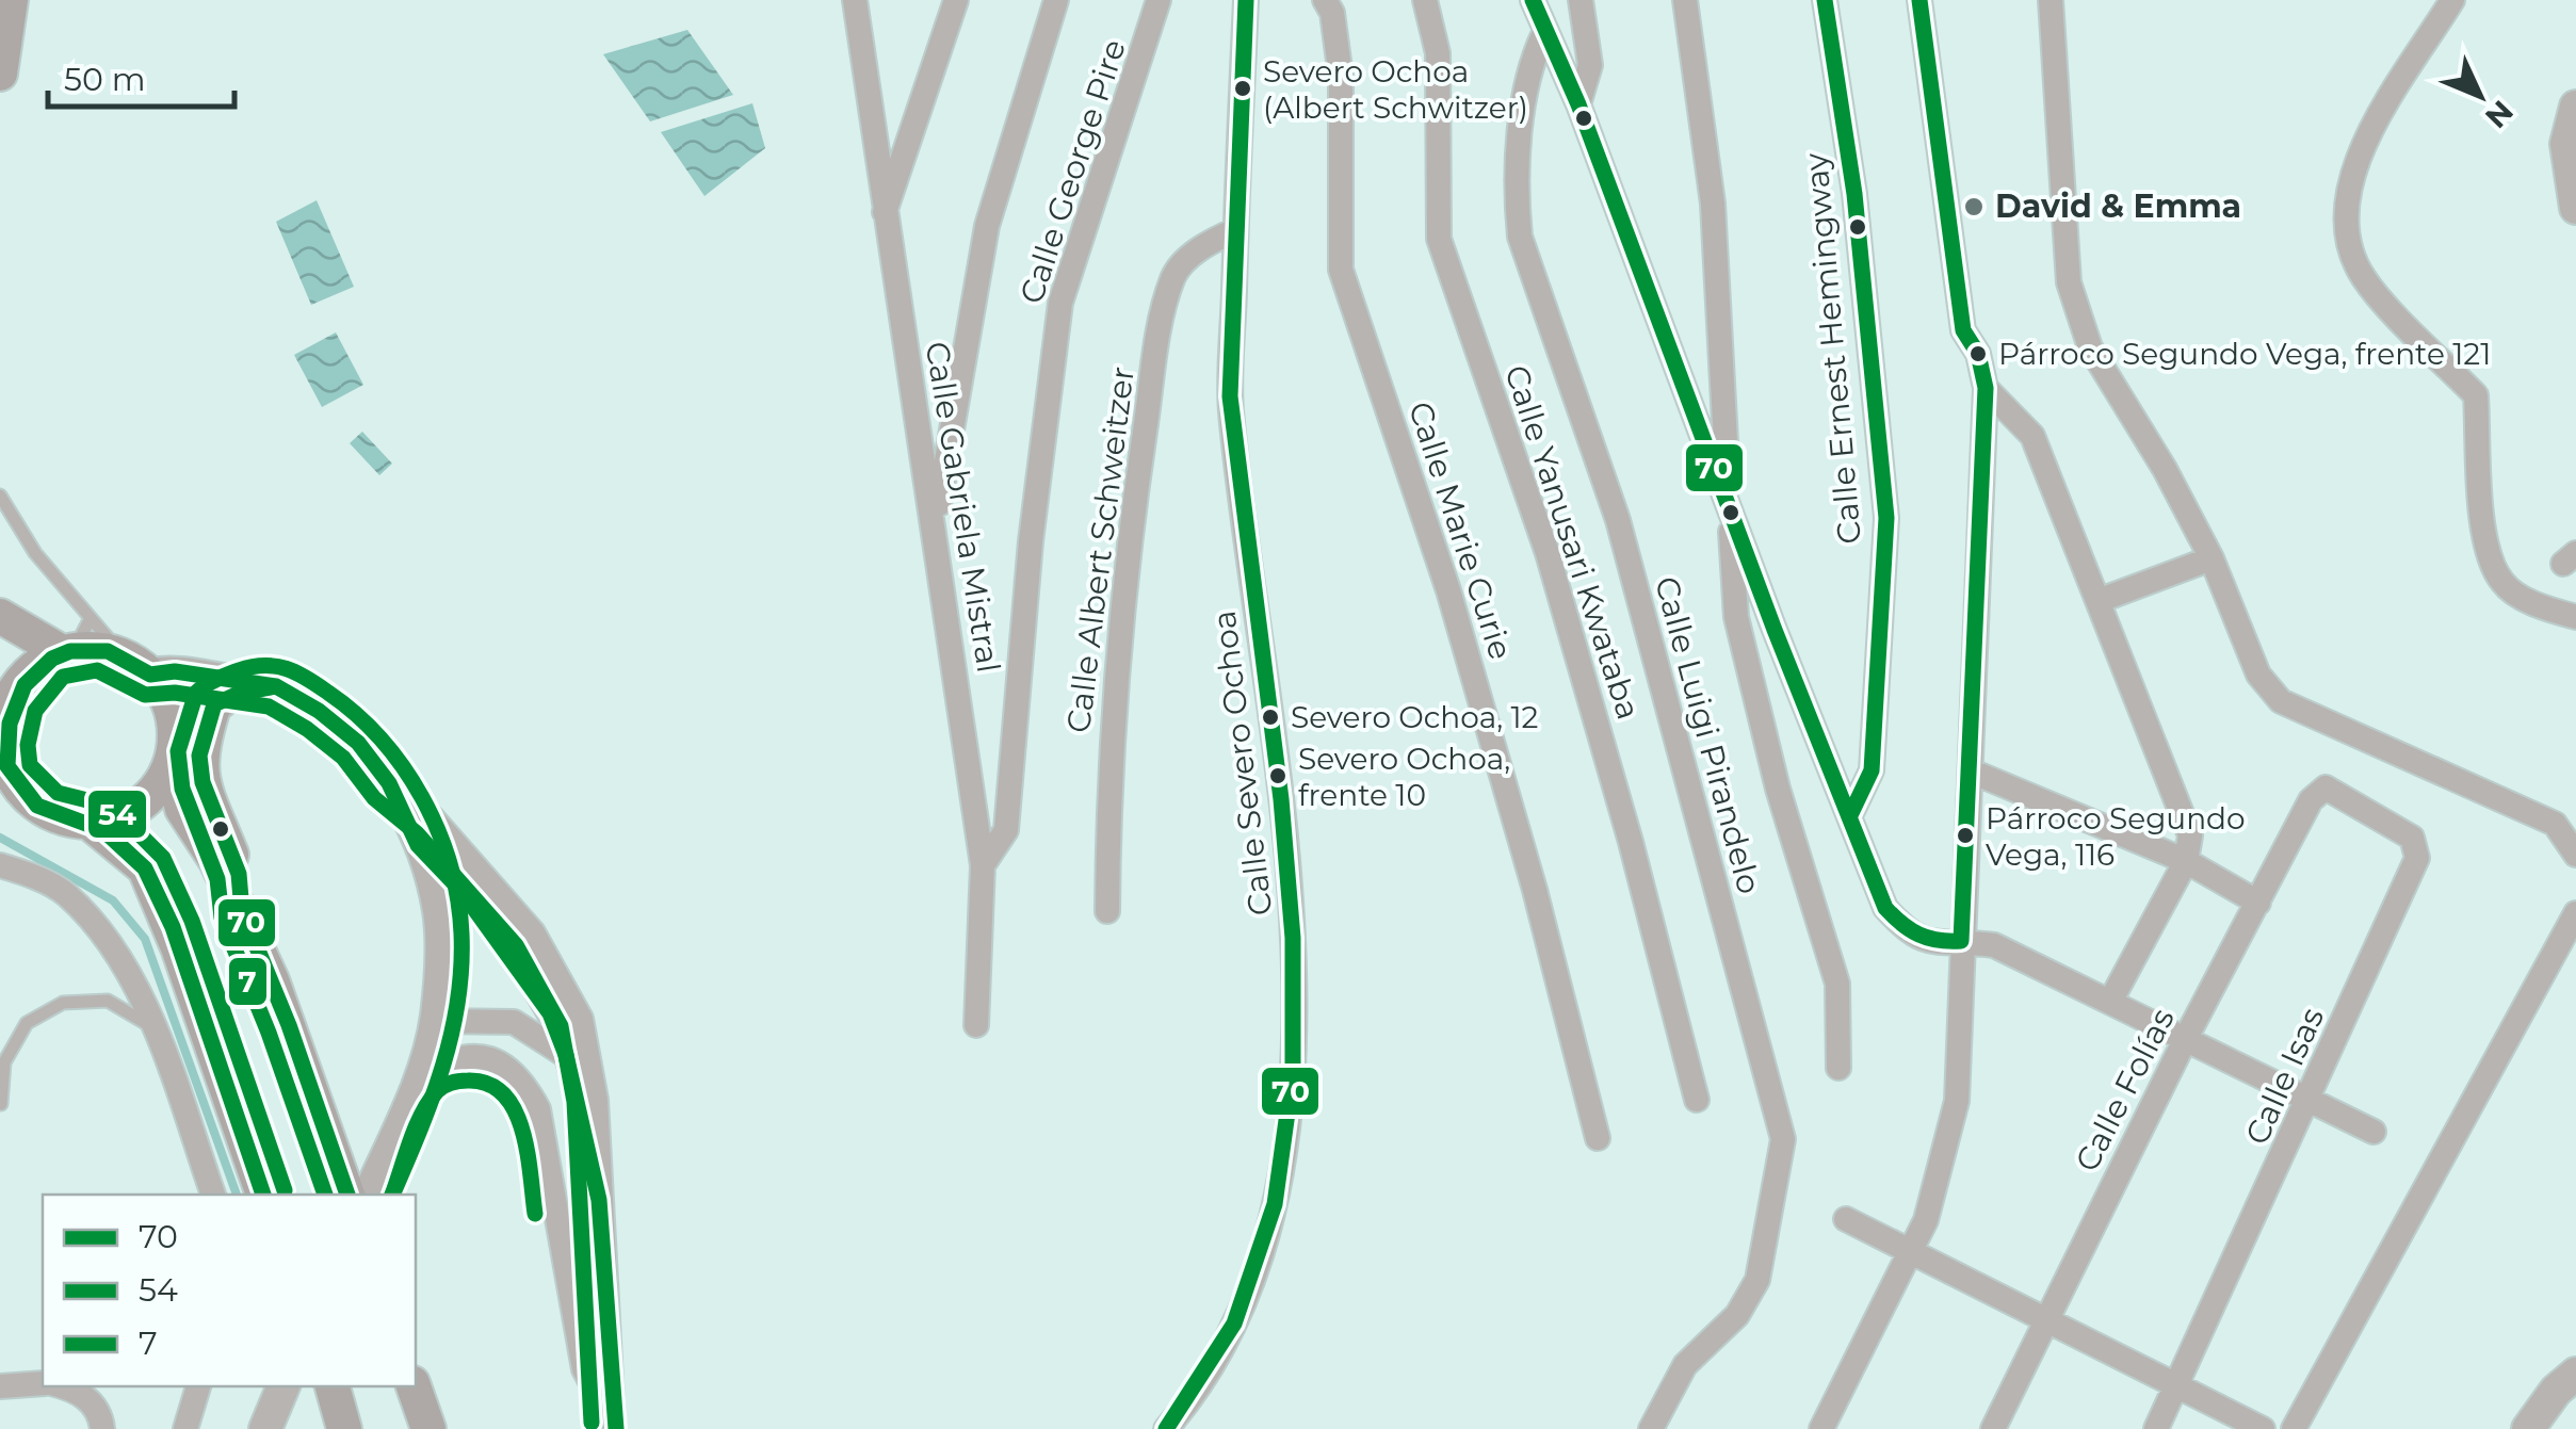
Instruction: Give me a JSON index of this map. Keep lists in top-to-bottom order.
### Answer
{
  "streets": {
    "street": [
      "Calle George Pire",
      "Calle Ernest Hemingway",
      "Calle Gabriela Mistral",
      "Calle Marie Curie",
      "Calle Yanusari Kwataba",
      "Calle Albert Schweitzer",
      "Calle Luigi Pirandelo",
      "Calle Severo Ochoa",
      "Calle Isas",
      "Calle Folías"
    ]
  },
  "crossings": [
    ["Calle George Pire", "Calle Gabriela Mistral"],
    ["Calle Albert Schweitzer", "Calle Severo Ochoa"],
    ["Calle Isas", "Calle Folías"]
  ],
  "places": [
    "Severo Ochoa (Albert Schwitzer)",
    "David & Emma",
    "Párroco Segundo Vega, frente 121",
    "Severo Ochoa, 12",
    "Severo Ochoa, frente 10",
    "Párroco Segundo Vega, 116"
  ],
  "lines": ["transit line 70", "transit line 7", "transit line 54"],
  "legend": ["70", "54", "7"],
  "scale_bar": "50 m",
  "north": "bottom right"
}
